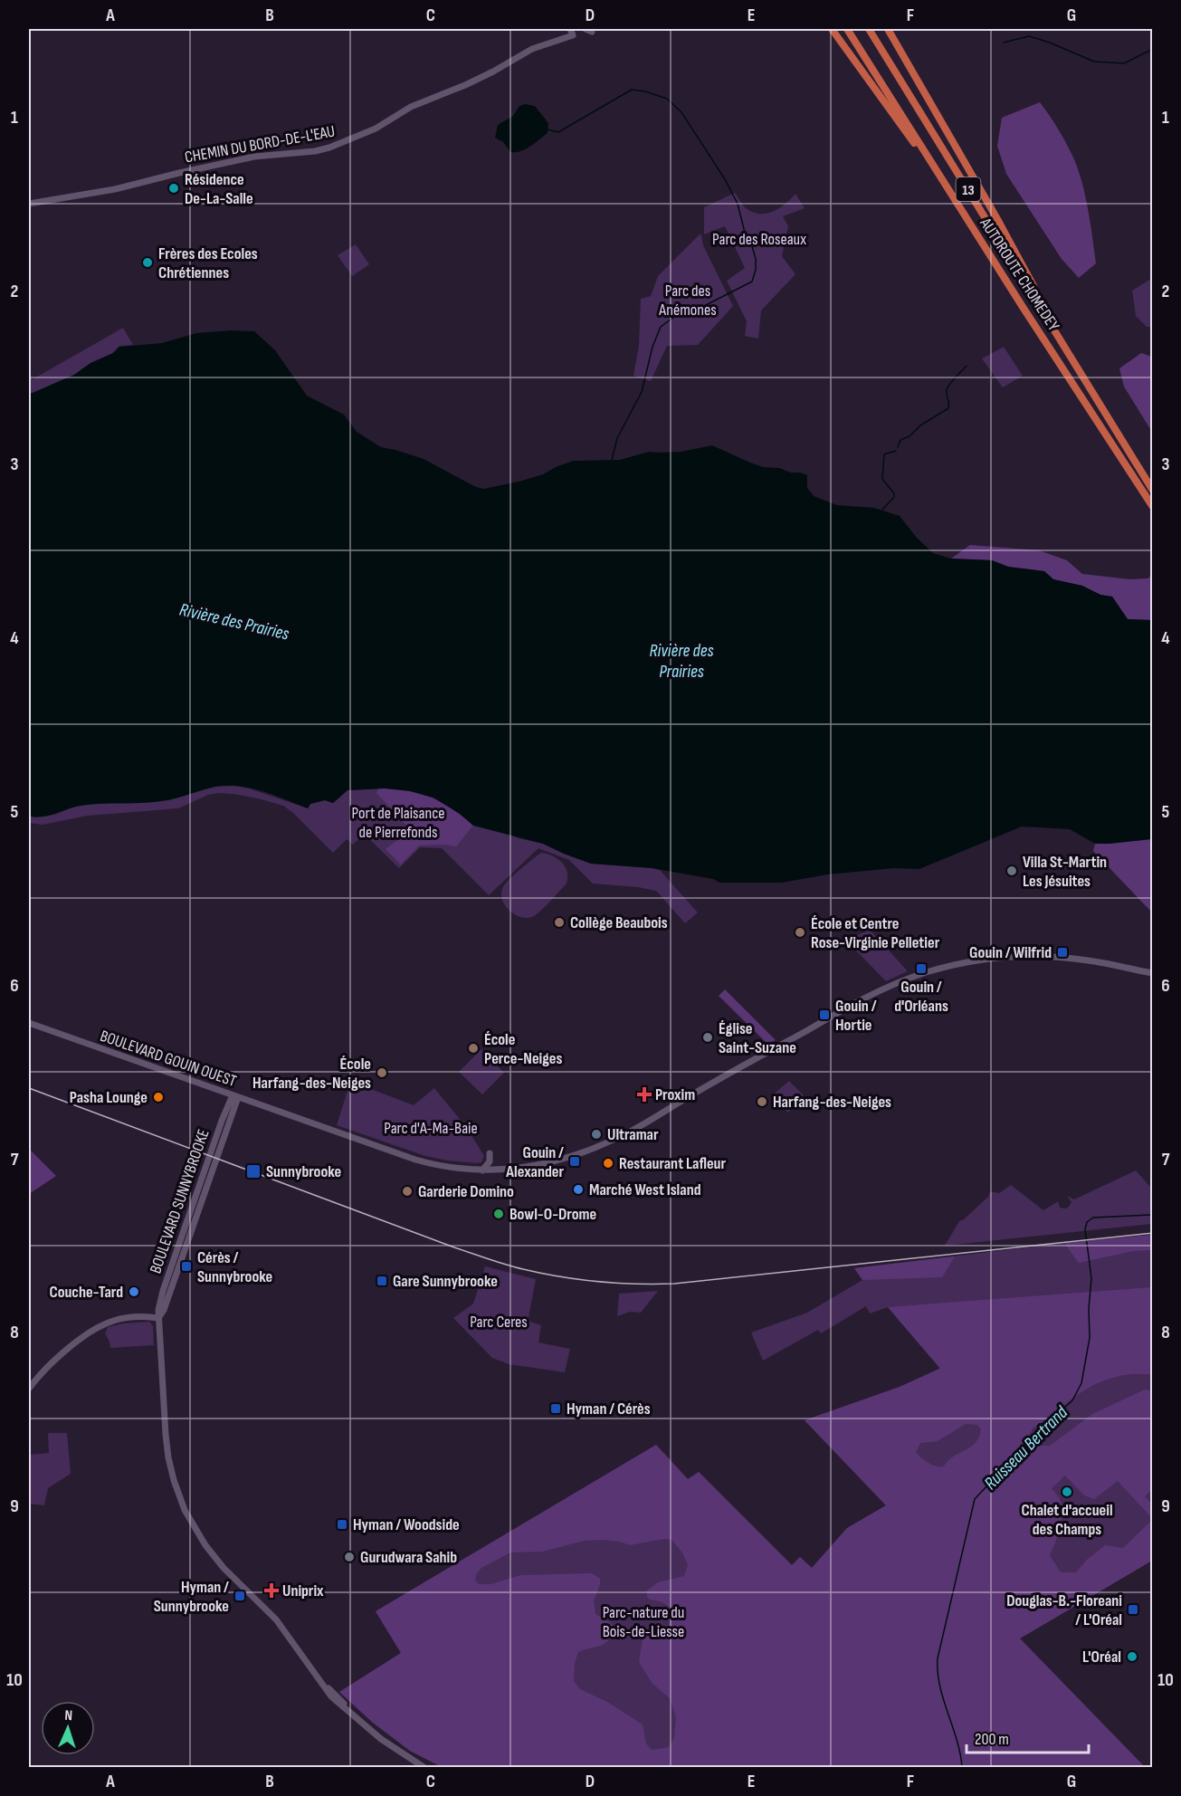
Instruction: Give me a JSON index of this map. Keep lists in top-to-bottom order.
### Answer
{
  "streets": {
    "highway": ["13", "AUTOROUTE CHOMEDEY"],
    "street": ["CHEMIN DU BORD-DE-L'EAU", "BOULEVARD GOUIN OUEST", "BOULEVARD SUNNYBROOKE"]
  },
  "crossings": [
    ["BOULEVARD GOUIN OUEST", "BOULEVARD SUNNYBROOKE"]
  ],
  "water": ["Rivière des Prairies", "Ruisseau Bertrand"],
  "parks": [
    "Parc des Roseaux",
    "Parc des Anémones",
    "Port de Plaisance de Pierrefonds",
    "Parc d'A-Ma-Baie",
    "Parc Ceres",
    "Parc-nature du Bois-de-Liesse"
  ],
  "places": {
    "other": [
      "Résidence De-La-Salle",
      "Frères des Ecoles Chrétiennes",
      "Villa St-Martin Les Jésuites",
      "Collège Beaubois",
      "École et Centre Rose-Virginie Pelletier",
      "Église Saint-Suzane",
      "École Perce-Neiges",
      "École Harfang-des-Neiges",
      "Pasha Lounge",
      "Harfang-des-Neiges",
      "Ultramar",
      "Restaurant Lafleur",
      "Marché West Island",
      "Garderie Domino",
      "Bowl-O-Drome",
      "Couche-Tard",
      "Chalet d'accueil des Champs",
      "Gurudwara Sahib",
      "L'Oréal"
    ],
    "transit": [
      "Gouin / Wilfrid",
      "Gouin / d'Orléans",
      "Gouin / Hortie",
      "Gouin / Alexander",
      "Sunnybrooke",
      "Cérès / Sunnybrooke",
      "Gare Sunnybrooke",
      "Hyman / Cérès",
      "Hyman / Woodside",
      "Hyman / Sunnybrooke",
      "Douglas-B.-Floreani / L'Oréal"
    ],
    "health": ["Proxim", "Uniprix"]
  },
  "scale_bar": "200 m",
  "north": "top",
  "grid": {
    "columns": [
      "A",
      "B",
      "C",
      "D",
      "E",
      "F",
      "G"
    ],
    "rows": [
      "1",
      "2",
      "3",
      "4",
      "5",
      "6",
      "7",
      "8",
      "9",
      "10"
    ]
  }
}
